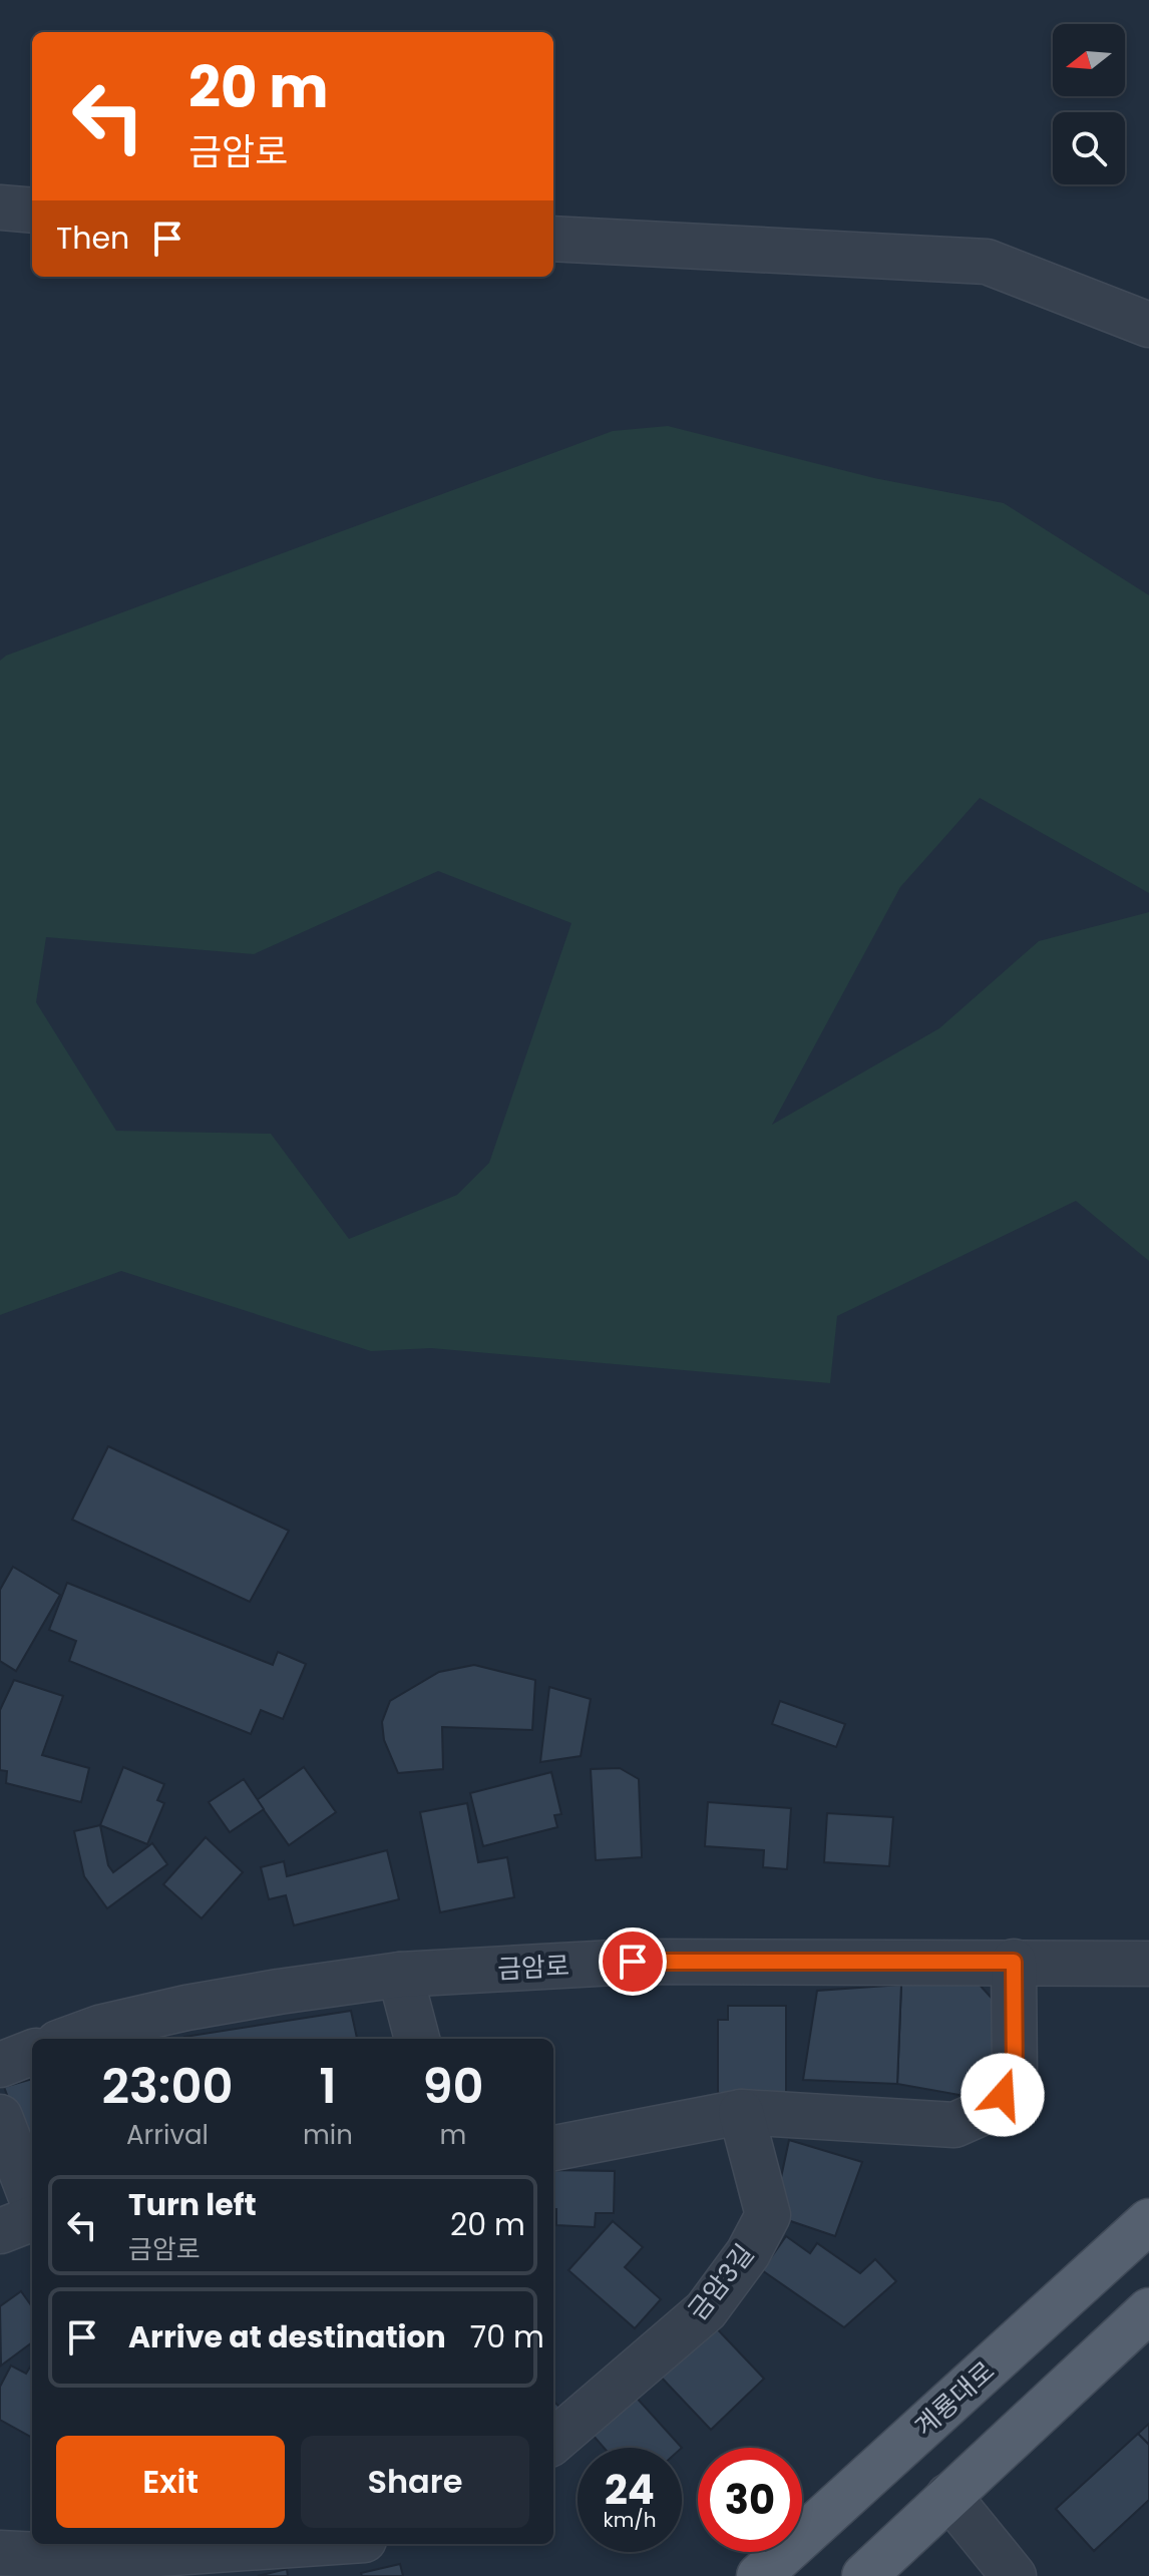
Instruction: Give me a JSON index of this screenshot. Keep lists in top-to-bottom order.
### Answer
{
  "streets": {
    "main road": ["계룡대로"],
    "street": ["금암로", "금암3길"]
  },
  "north": "left",
  "page": {
    "turn": ["20 m", "금암로"],
    "then": "Then",
    "eta": [
      "23:00",
      "Arrival",
      "1",
      "min",
      "90",
      "m"
    ],
    "list": [
      {
        "name": "Turn left",
        "note": "금암로",
        "value": "20 m"
      },
      {
        "name": "Arrive at destination",
        "value": "70 m"
      }
    ],
    "buttons": ["Exit", "Share"],
    "speed": "24 km/h",
    "limit": "30"
  }
}
